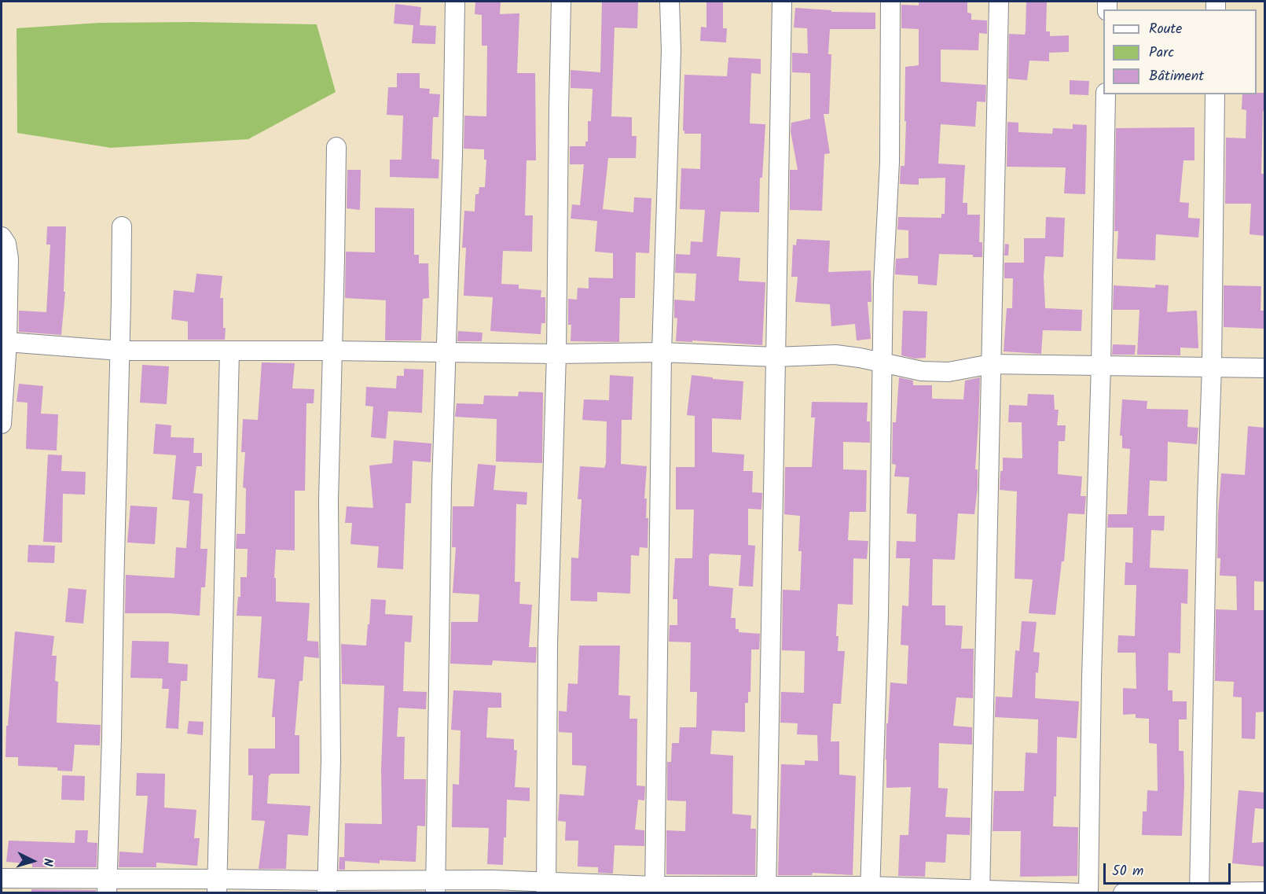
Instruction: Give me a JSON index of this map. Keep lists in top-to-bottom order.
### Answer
{
  "legend": ["Route", "Parc", "Bâtiment"],
  "scale_bar": "50 m",
  "north": "right"
}
